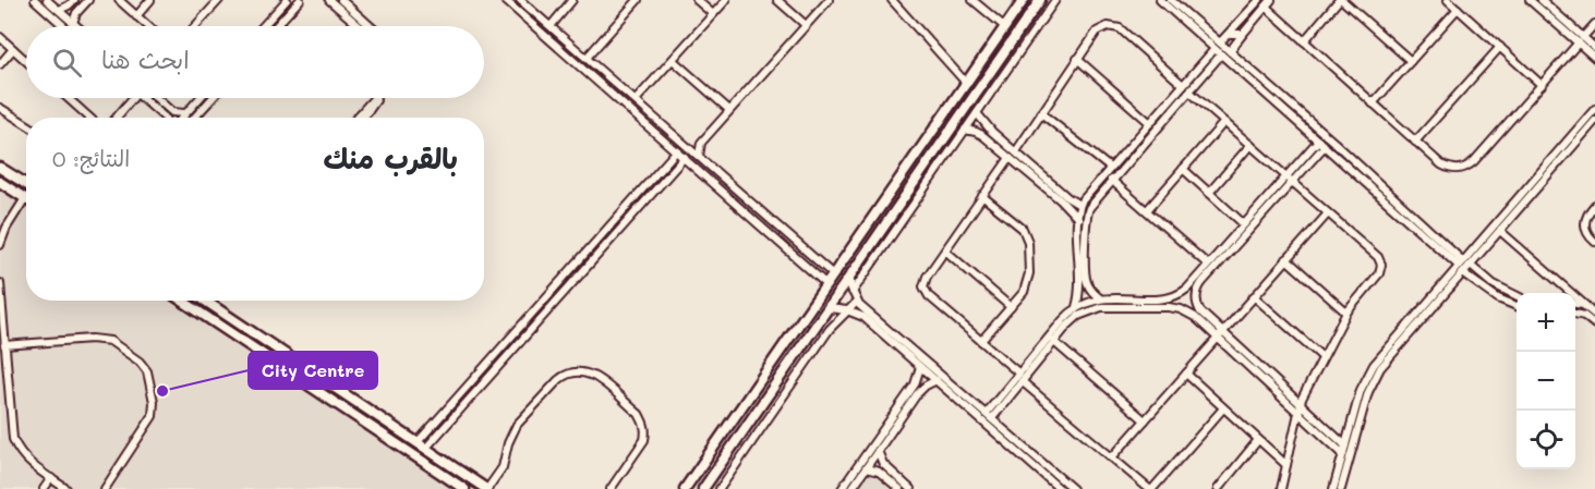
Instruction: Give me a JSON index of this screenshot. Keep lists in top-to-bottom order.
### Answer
{
  "places": ["City Centre"],
  "page": {
    "search": "ابحث هنا",
    "heading": ["بالقرب منك", "النتائج: 0"],
    "map_buttons": ["+", "−"]
  }
}
